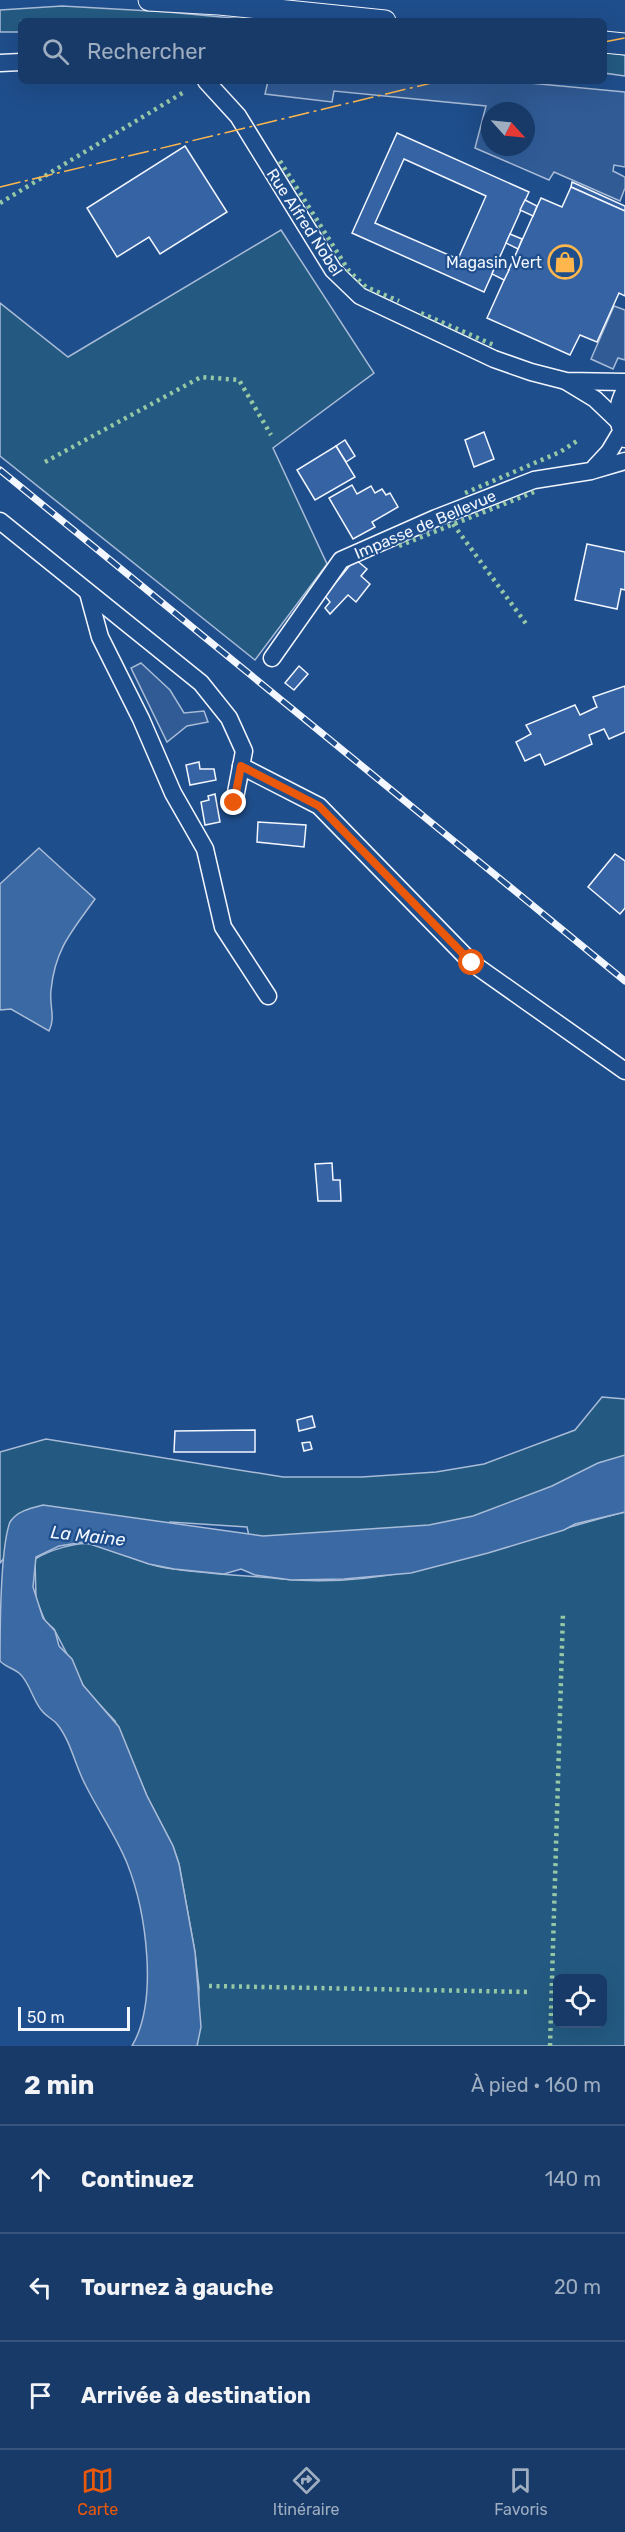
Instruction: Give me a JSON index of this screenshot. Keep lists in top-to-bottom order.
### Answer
{
  "streets": {
    "street": ["Rue Alfred Nobel", "Impasse de Bellevue"]
  },
  "water": ["La Maine"],
  "places": {
    "shop": ["Magasin Vert"]
  },
  "scale_bar": "50 m",
  "north": "bottom right",
  "page": {
    "search": "Rechercher",
    "scale": "50 m",
    "heading": ["2 min", "À pied · 160 m"],
    "list": [
      ["Continuez", "140 m"],
      ["Tournez à gauche", "20 m"],
      "Arrivée à destination"
    ],
    "nav": ["Carte", "Itinéraire", "Favoris"]
  }
}
